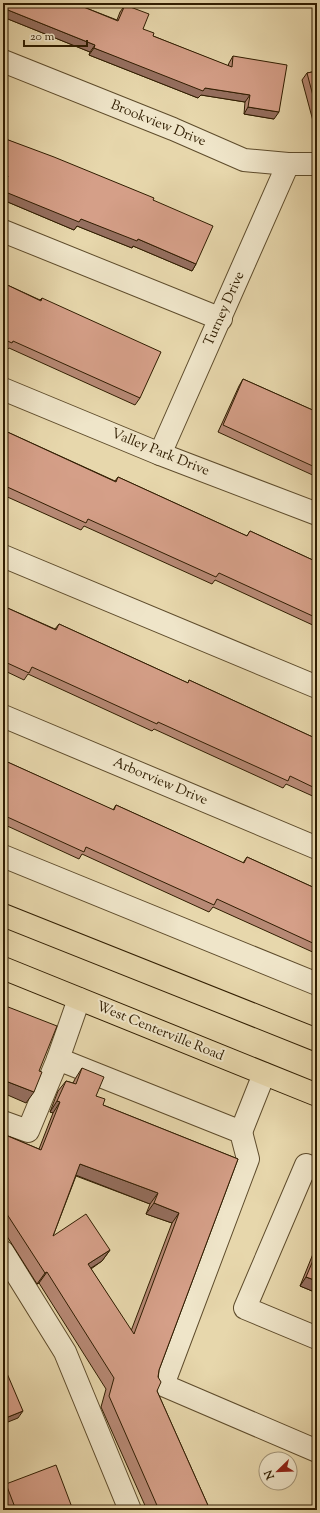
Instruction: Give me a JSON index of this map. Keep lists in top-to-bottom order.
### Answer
{
  "streets": {
    "main road": ["West Centerville Road"],
    "street": [
      "Brookview Drive",
      "Turney Drive",
      "Valley Park Drive",
      "Arborview Drive"
    ]
  },
  "crossings": [
    ["Brookview Drive", "Turney Drive"],
    ["Turney Drive", "Valley Park Drive"]
  ],
  "scale_bar": "20 m",
  "north": "bottom left"
}
